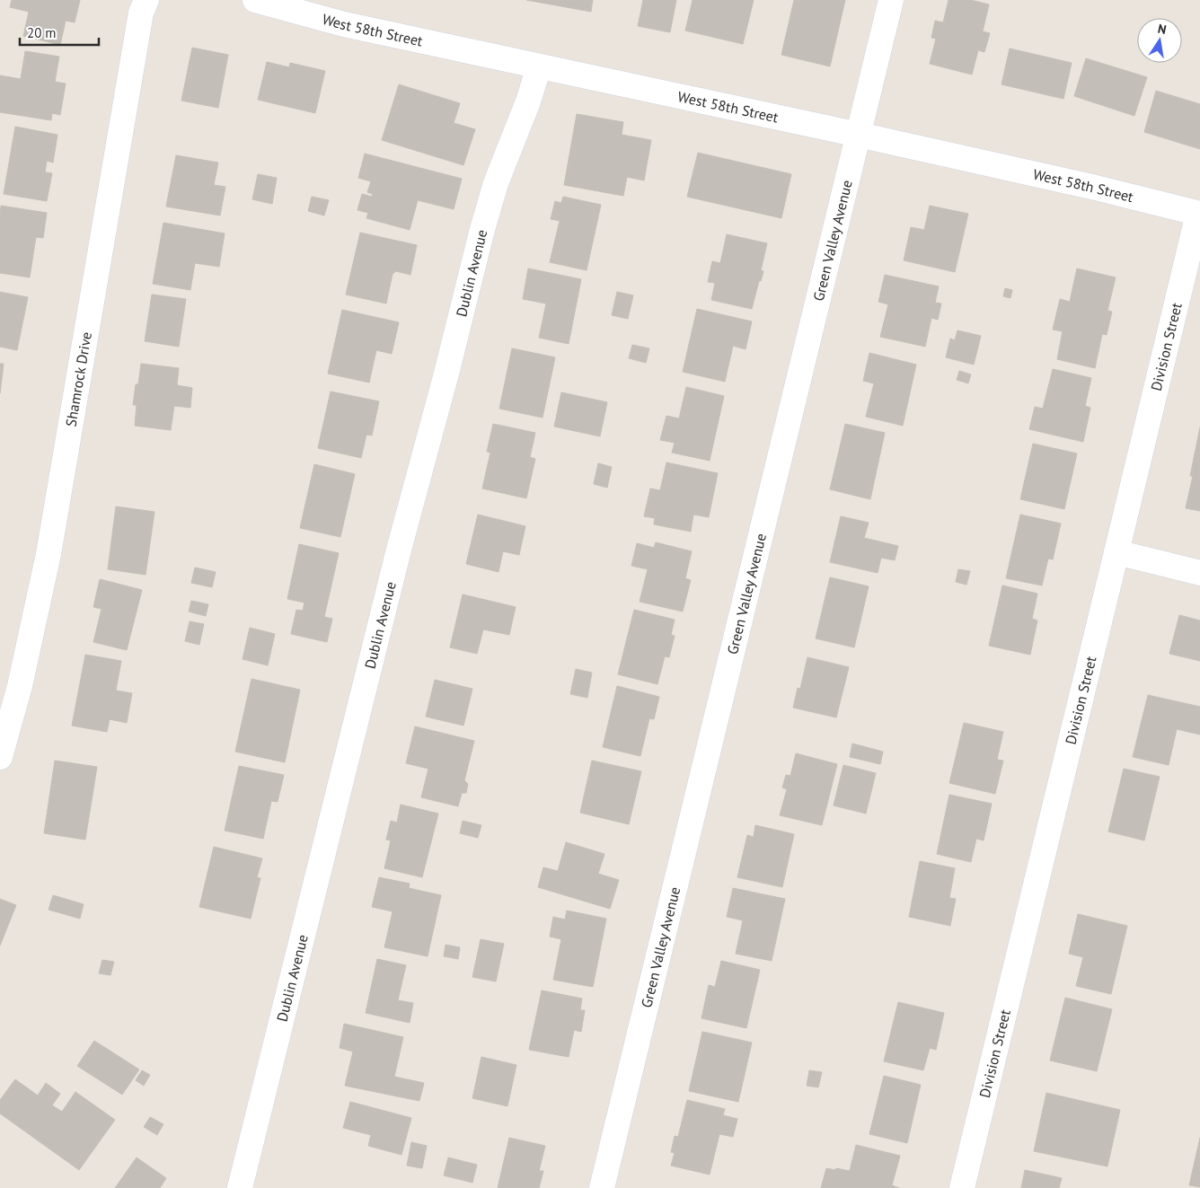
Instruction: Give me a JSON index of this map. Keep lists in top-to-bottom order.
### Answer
{
  "streets": {
    "street": [
      "West 58th Street",
      "Green Valley Avenue",
      "Dublin Avenue",
      "Division Street",
      "Shamrock Drive"
    ]
  },
  "crossings": [
    ["West 58th Street", "Green Valley Avenue"],
    ["West 58th Street", "Dublin Avenue"],
    ["West 58th Street", "Division Street"]
  ],
  "scale_bar": "20 m",
  "north": "top"
}
